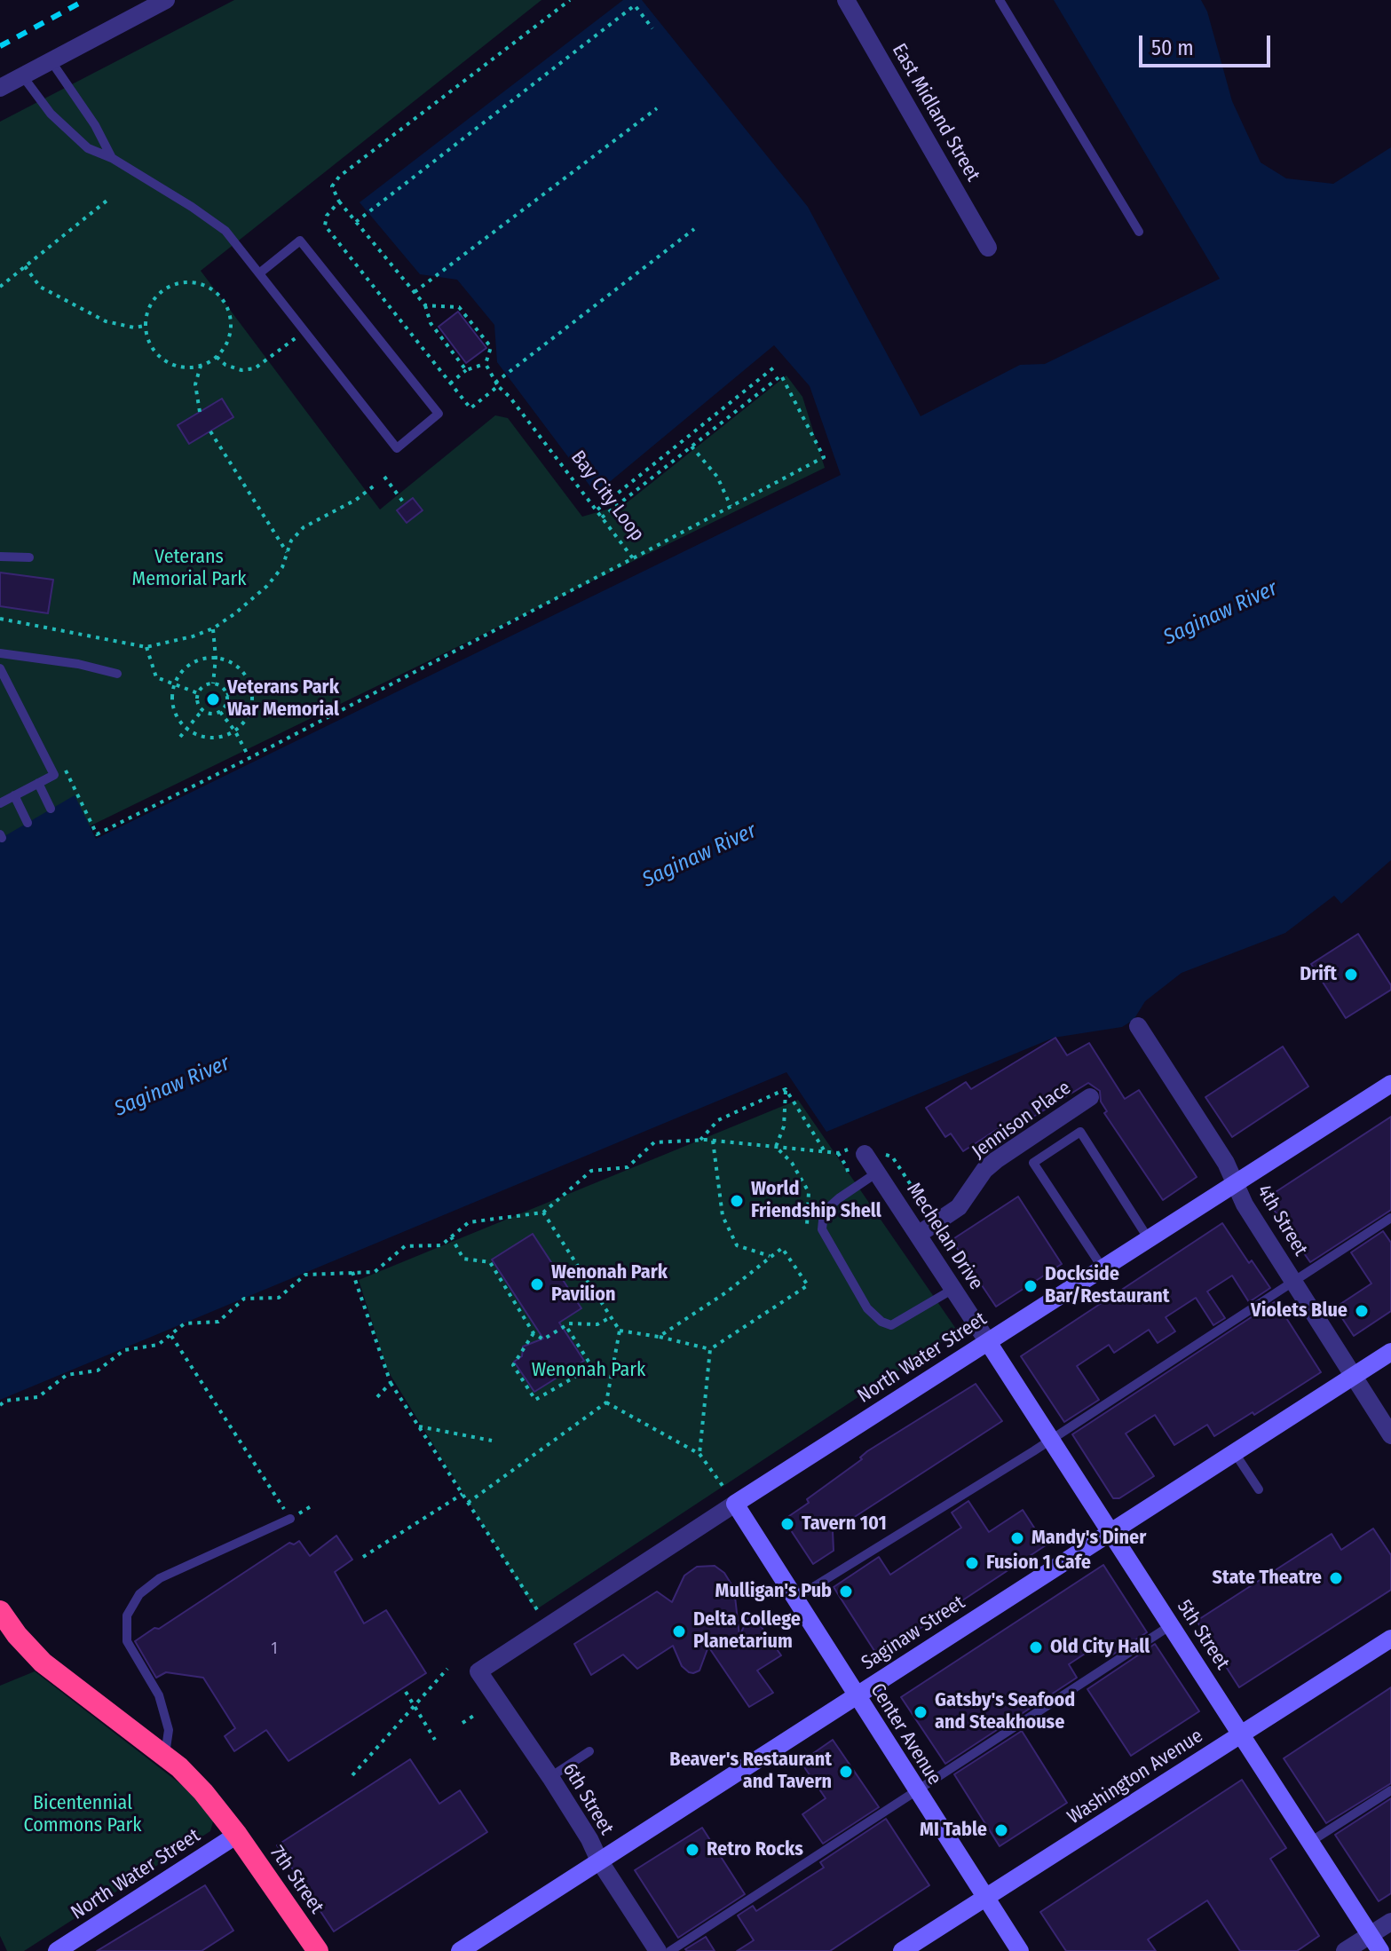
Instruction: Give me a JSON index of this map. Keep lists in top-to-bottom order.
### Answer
{
  "streets": {
    "highway": ["7th Street"],
    "street": [
      "East Midland Street",
      "Jennison Place",
      "4th Street",
      "Mechelan Drive",
      "North Water Street",
      "Saginaw Street",
      "5th Street",
      "Center Avenue",
      "Washington Avenue",
      "6th Street"
    ],
    "path": ["Bay City Loop"]
  },
  "crossings": [
    ["Jennison Place", "Mechelan Drive"],
    ["4th Street", "North Water Street"],
    ["4th Street", "Saginaw Street"],
    ["Mechelan Drive", "North Water Street"],
    ["Mechelan Drive", "5th Street"],
    ["North Water Street", "5th Street"],
    ["North Water Street", "Center Avenue"],
    ["North Water Street", "6th Street"],
    ["North Water Street", "7th Street"],
    ["Saginaw Street", "5th Street"],
    ["Saginaw Street", "Center Avenue"],
    ["Saginaw Street", "6th Street"],
    ["5th Street", "Washington Avenue"],
    ["Center Avenue", "Washington Avenue"]
  ],
  "water": ["Saginaw River"],
  "parks": ["Veterans Memorial Park", "Wenonah Park", "Bicentennial Commons Park"],
  "places": [
    "Veterans Park War Memorial",
    "Drift",
    "World Friendship Shell",
    "Wenonah Park Pavilion",
    "Dockside Bar/Restaurant",
    "Violets Blue",
    "Tavern 101",
    "Mandy's Diner",
    "Fusion 1 Cafe",
    "State Theatre",
    "Mulligan's Pub",
    "Delta College Planetarium",
    "Old City Hall",
    "Gatsby's Seafood and Steakhouse",
    "Beaver's Restaurant and Tavern",
    "MI Table",
    "Retro Rocks"
  ],
  "house_numbers": ["1"],
  "scale_bar": "50 m"
}
